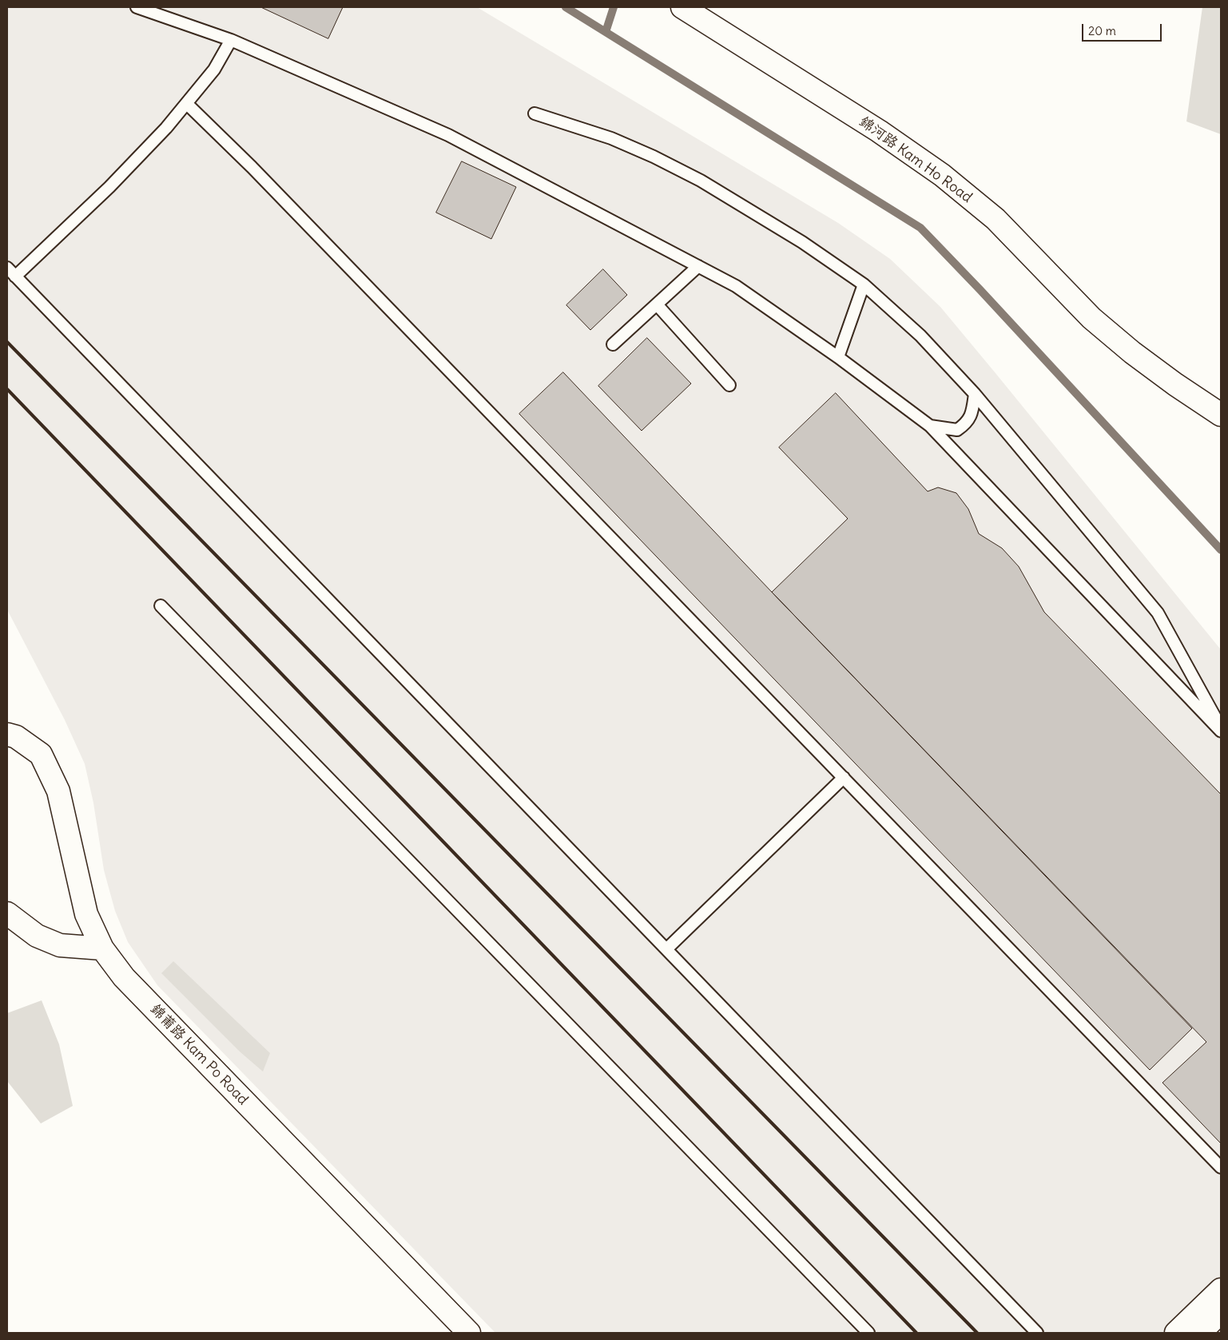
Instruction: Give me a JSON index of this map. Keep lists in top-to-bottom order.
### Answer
{
  "streets": {
    "street": ["錦河路 Kam Ho Road", "錦莆路 Kam Po Road"]
  },
  "scale_bar": "20 m"
}
